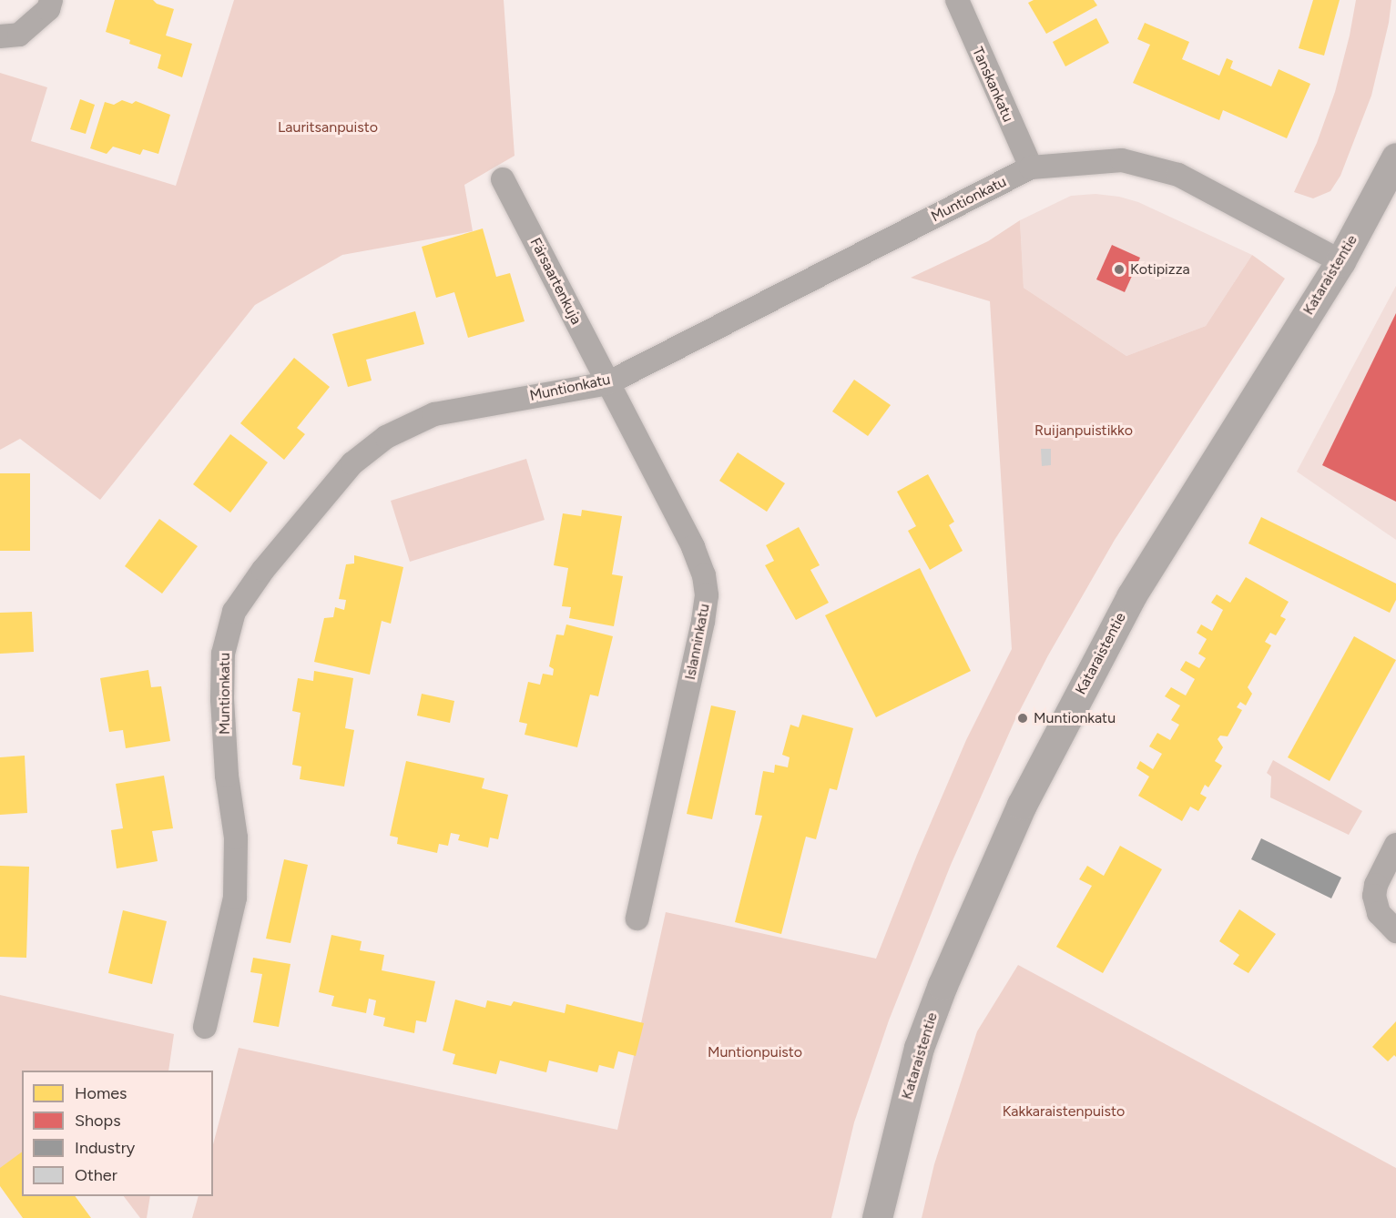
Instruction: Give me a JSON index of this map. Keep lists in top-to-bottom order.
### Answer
{
  "streets": {
    "street": [
      "Tanskankatu",
      "Muntionkatu",
      "Kataraistentie",
      "Färsaartenkuja",
      "Islanninkatu"
    ]
  },
  "crossings": [
    ["Tanskankatu", "Muntionkatu"],
    ["Muntionkatu", "Kataraistentie"],
    ["Muntionkatu", "Färsaartenkuja"],
    ["Muntionkatu", "Islanninkatu"],
    ["Färsaartenkuja", "Islanninkatu"]
  ],
  "parks": [
    "Lauritsanpuisto",
    "Ruijanpuistikko",
    "Muntionpuisto",
    "Kakkaraistenpuisto"
  ],
  "places": ["Kotipizza", "Muntionkatu"],
  "legend": [
    "Homes",
    "Shops",
    "Industry",
    "Other"
  ]
}
